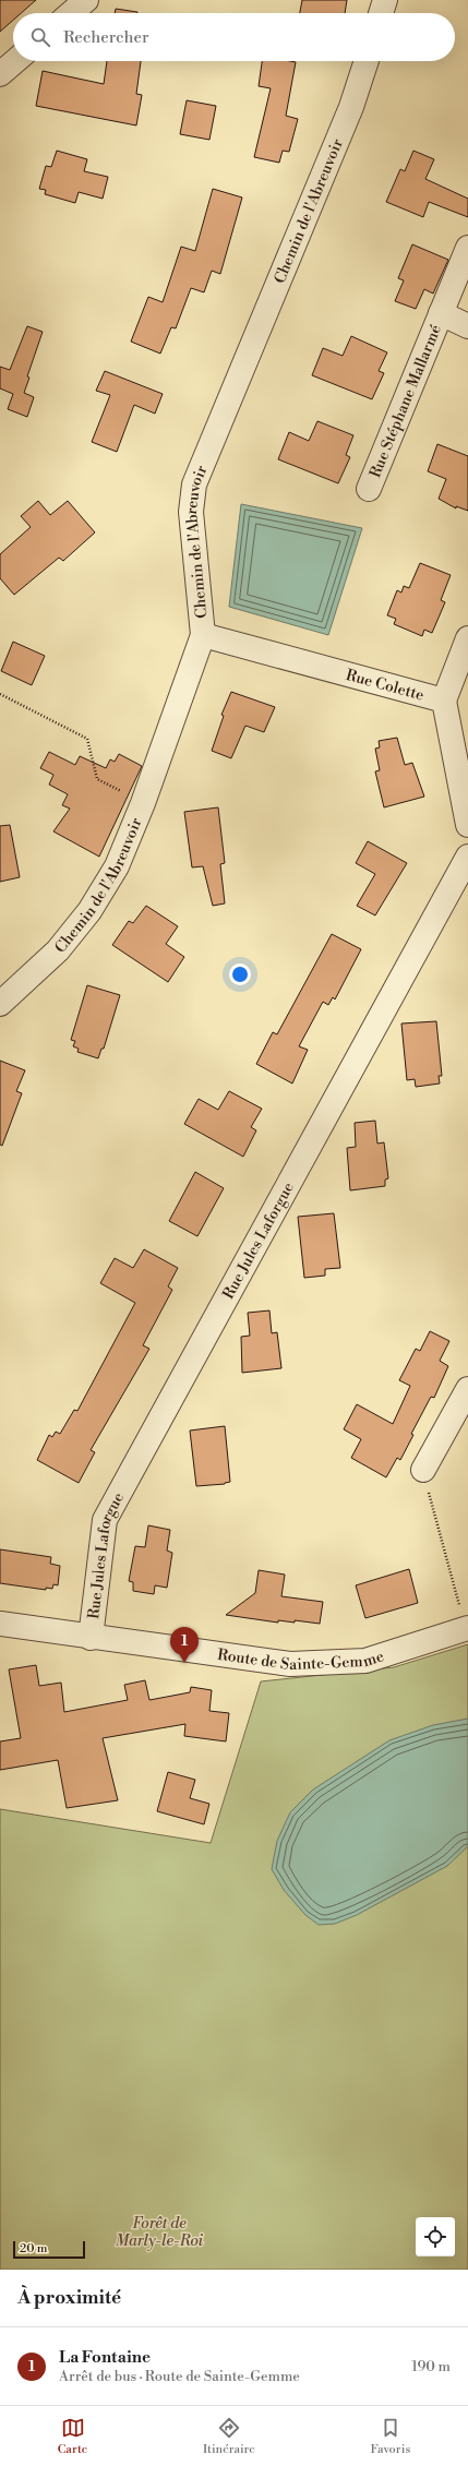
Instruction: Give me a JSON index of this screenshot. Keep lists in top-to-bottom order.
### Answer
{
  "streets": {
    "street": [
      "Chemin de l'Abreuvoir",
      "Rue Stéphane Mallarmé",
      "Rue Colette",
      "Rue Jules Laforgue",
      "Route de Sainte-Gemme"
    ]
  },
  "crossings": [
    ["Chemin de l'Abreuvoir", "Rue Colette"],
    ["Rue Jules Laforgue", "Route de Sainte-Gemme"]
  ],
  "parks": ["Forêt de Marly-le-Roi"],
  "scale_bar": "20 m",
  "page": {
    "search": "Rechercher",
    "pins": "1",
    "scale": "20 m",
    "heading": "À proximité",
    "list": [
      {
        "mark": "1",
        "name": "La Fontaine",
        "note": "Arrêt de bus · Route de Sainte-Gemme",
        "value": "190 m"
      }
    ],
    "nav": ["Carte", "Itinéraire", "Favoris"]
  }
}
